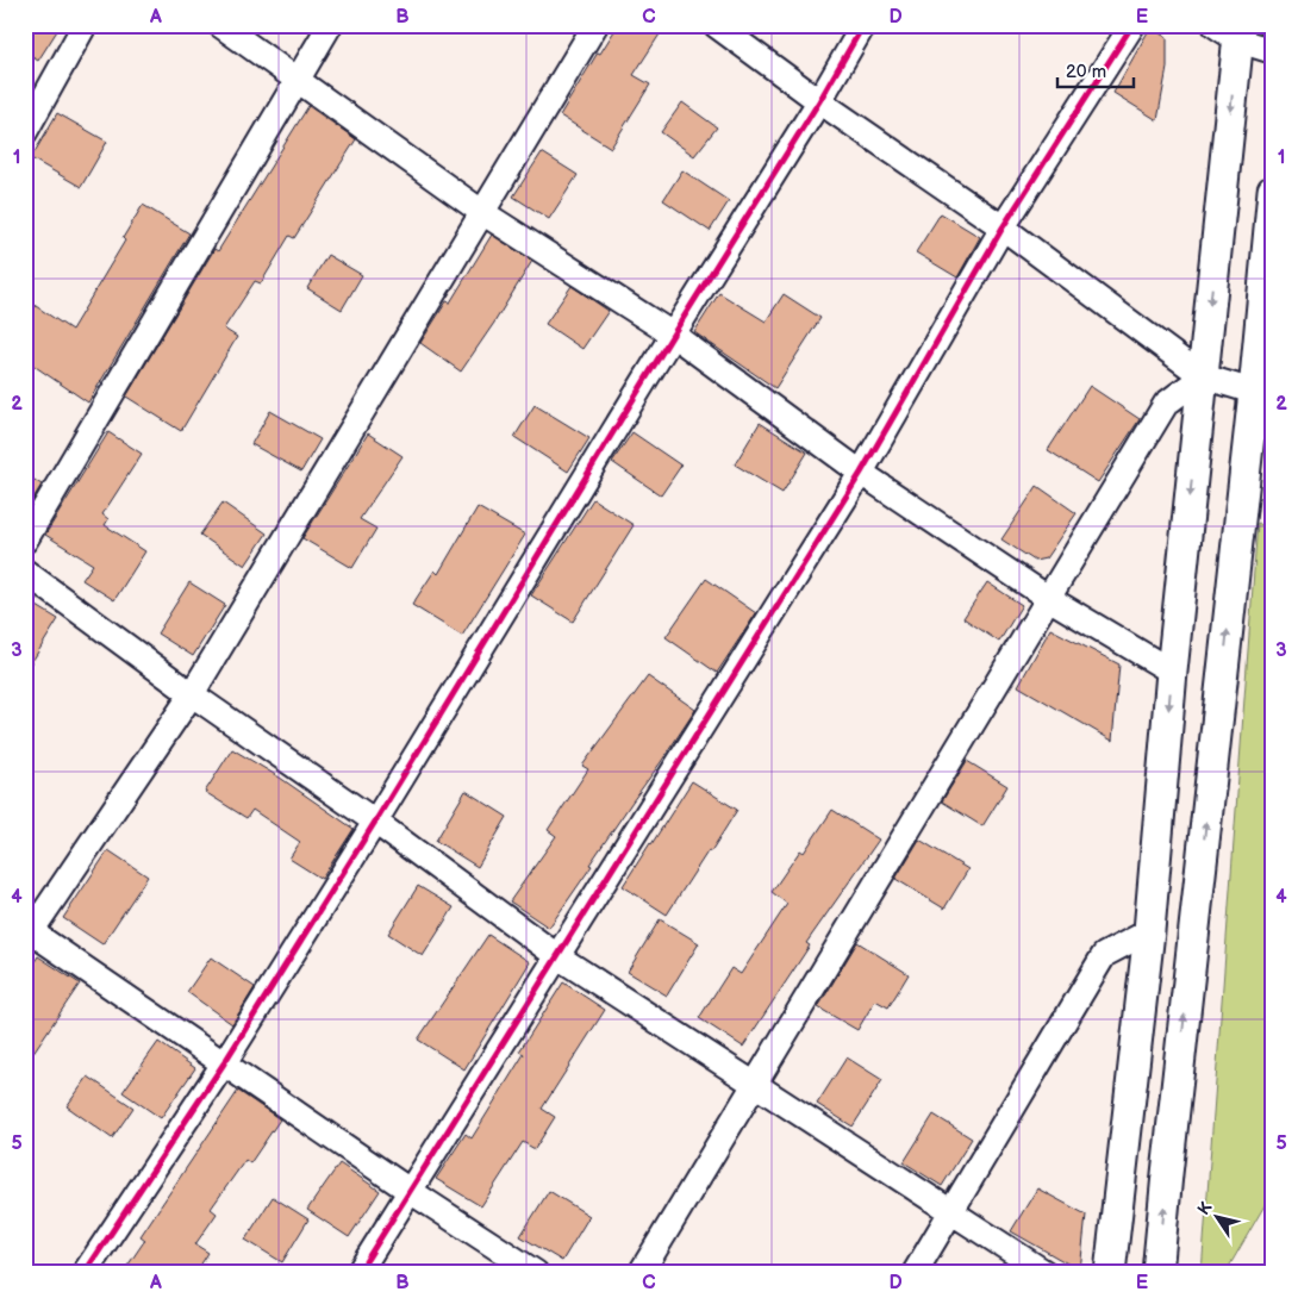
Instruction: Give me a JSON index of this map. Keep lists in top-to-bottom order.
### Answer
{
  "scale_bar": "20 m",
  "north": "top left",
  "grid": {
    "columns": [
      "A",
      "B",
      "C",
      "D",
      "E"
    ],
    "rows": [
      "1",
      "2",
      "3",
      "4",
      "5"
    ]
  }
}
